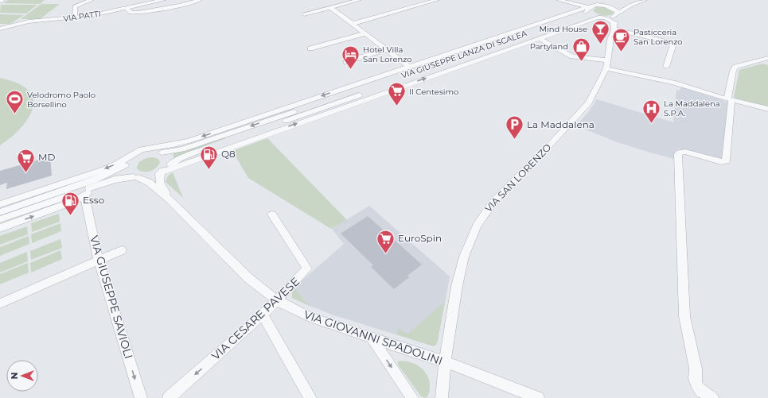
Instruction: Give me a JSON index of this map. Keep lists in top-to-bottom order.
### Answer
{
  "streets": {
    "street": [
      "VIA PATTI",
      "VIA GIUSEPPE LANZA DI SCALEA",
      "VIA SAN LORENZO",
      "VIA GIUSEPPE SAVIOLI",
      "VIA CESARE PAVESE",
      "VIA GIOVANNI SPADOLINI"
    ]
  },
  "crossings": [
    ["VIA GIUSEPPE LANZA DI SCALEA", "VIA GIOVANNI SPADOLINI"],
    ["VIA SAN LORENZO", "VIA GIOVANNI SPADOLINI"],
    ["VIA CESARE PAVESE", "VIA GIOVANNI SPADOLINI"]
  ],
  "one_way": ["VIA GIUSEPPE SAVIOLI", "VIA CESARE PAVESE"],
  "places": {
    "bar": ["Mind House"],
    "cafe": ["Pasticceria San Lorenzo"],
    "shop": ["Partyland"],
    "hotel": ["Hotel Villa San Lorenzo"],
    "supermarket": ["Il Centesimo", "MD", "EuroSpin"],
    "sports": ["Velodromo Paolo Borsellino"],
    "hospital": ["La Maddalena S.P.A."],
    "parking": ["La Maddalena"],
    "fuel station": ["Q8", "Esso"]
  },
  "north": "left"
}
